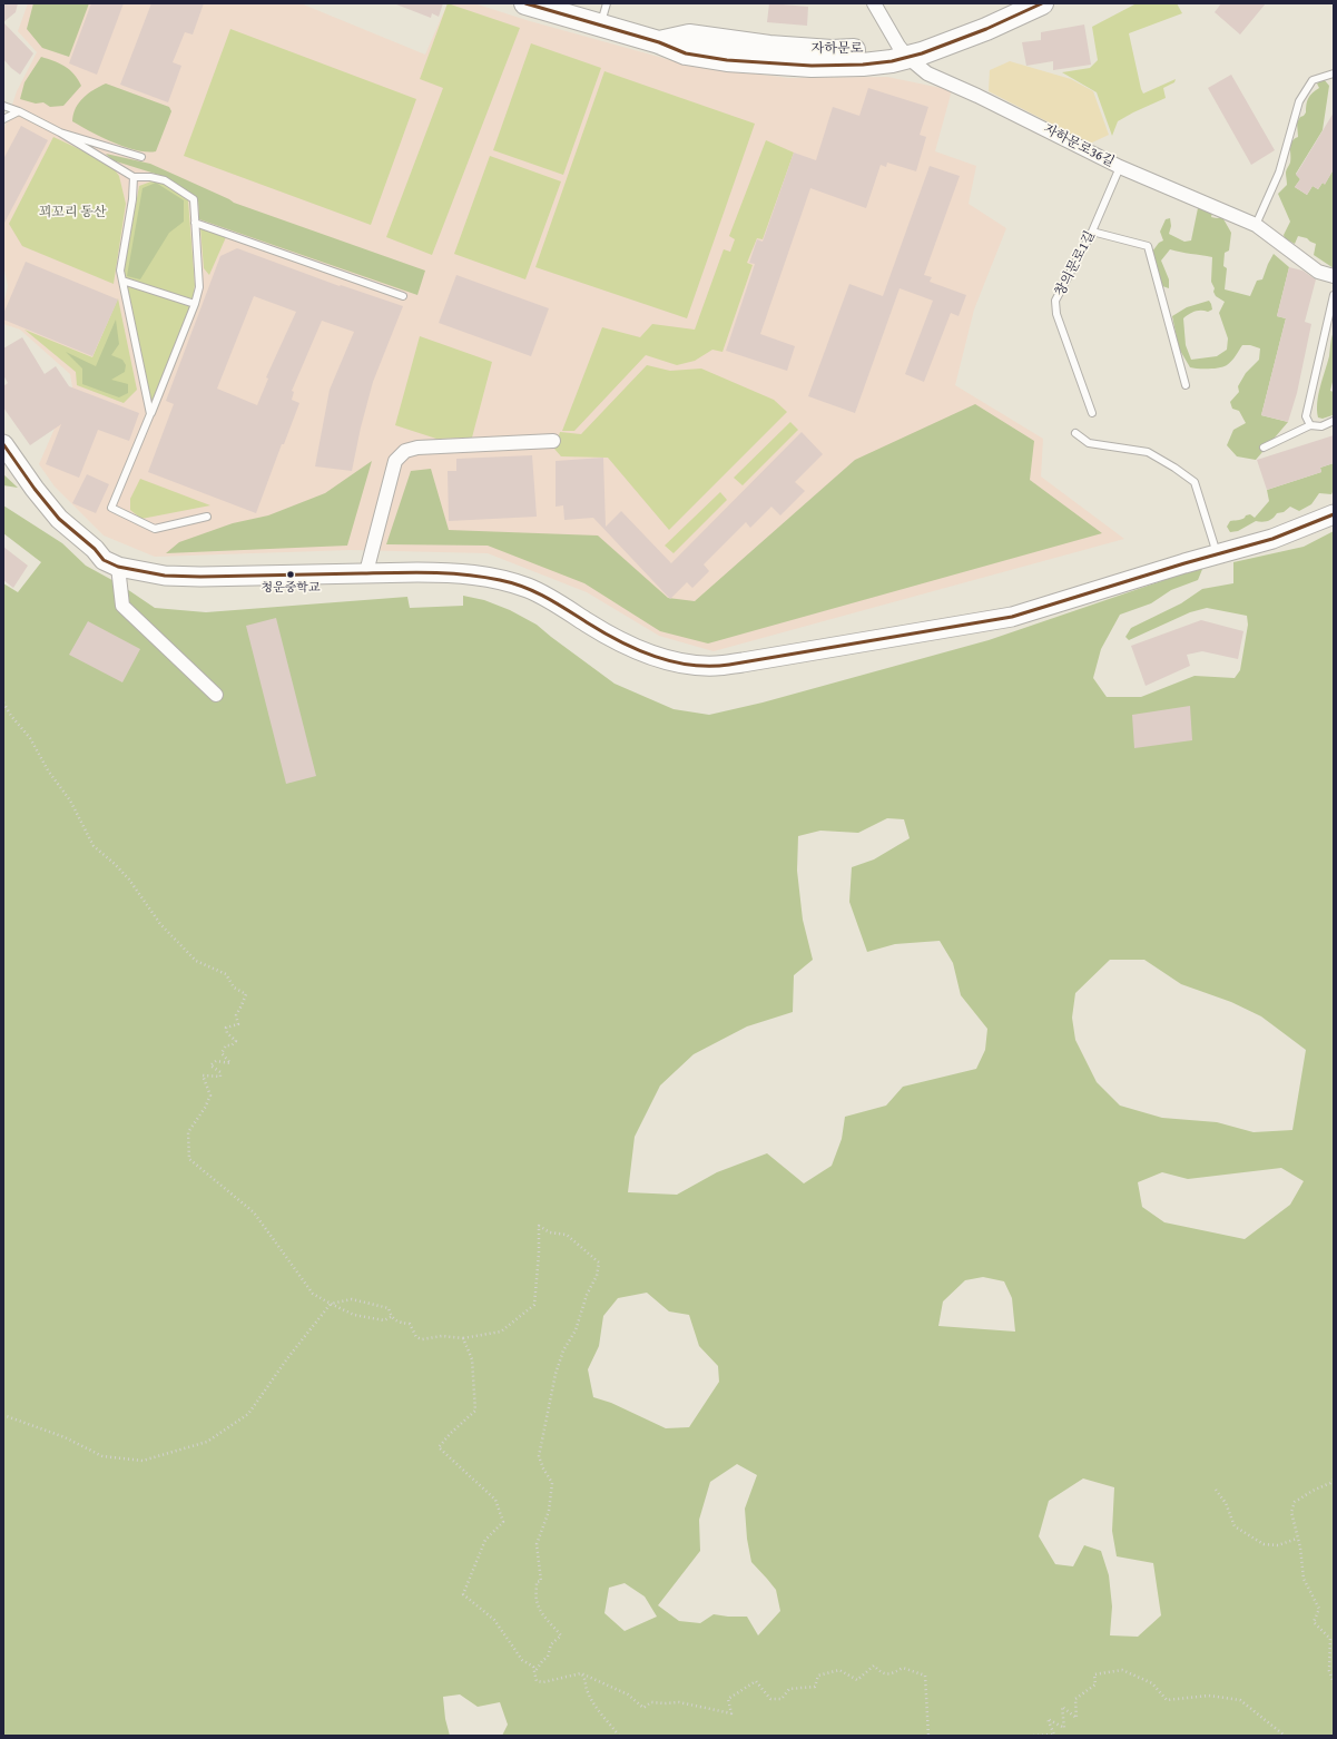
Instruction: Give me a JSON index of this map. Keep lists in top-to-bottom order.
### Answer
{
  "streets": {
    "main road": ["자하문로"],
    "street": ["자하문로36길"],
    "lane": ["창의문로1길"]
  },
  "crossings": [
    ["자하문로", "자하문로36길"],
    ["자하문로36길", "창의문로1길"]
  ],
  "parks": ["꾀꼬리 동산"],
  "places": ["청운중학교"]
}
